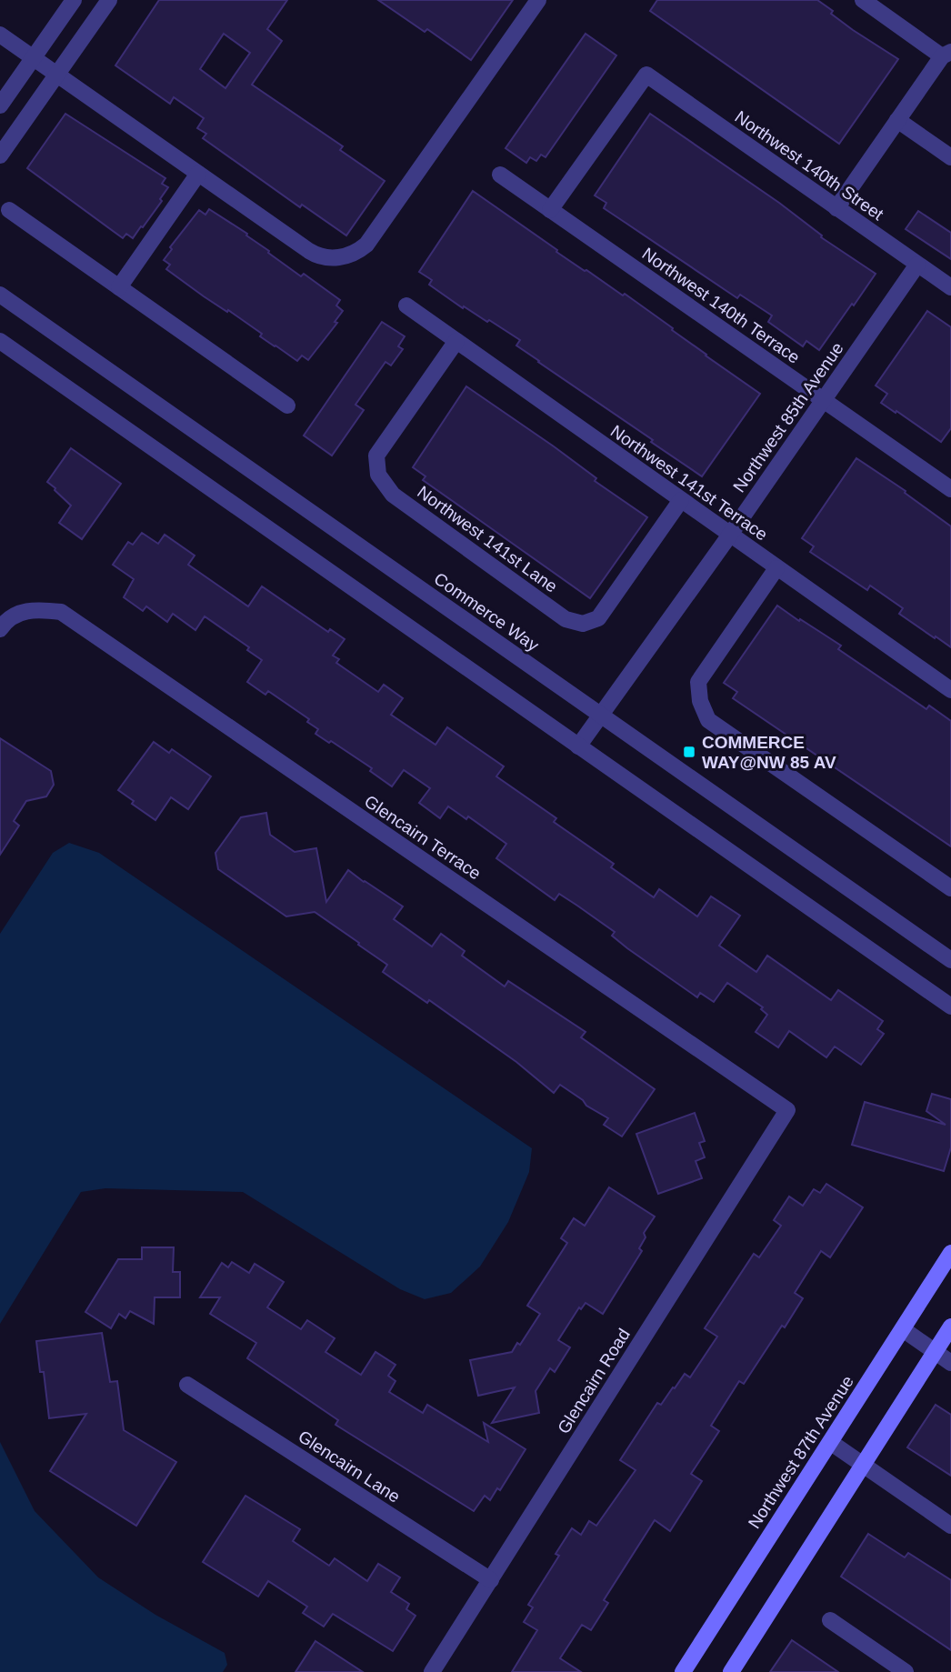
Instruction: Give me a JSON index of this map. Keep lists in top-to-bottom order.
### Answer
{
  "streets": {
    "main road": ["Northwest 87th Avenue"],
    "street": [
      "Northwest 140th Street",
      "Northwest 140th Terrace",
      "Northwest 85th Avenue",
      "Northwest 141st Terrace",
      "Northwest 141st Lane",
      "Commerce Way",
      "Glencairn Terrace",
      "Glencairn Road",
      "Glencairn Lane"
    ]
  },
  "crossings": [
    ["Northwest 140th Street", "Northwest 140th Terrace"],
    ["Northwest 140th Street", "Northwest 85th Avenue"],
    ["Northwest 140th Terrace", "Northwest 85th Avenue"],
    ["Northwest 85th Avenue", "Northwest 141st Terrace"],
    ["Northwest 85th Avenue", "Commerce Way"],
    ["Northwest 141st Terrace", "Northwest 141st Lane"],
    ["Glencairn Terrace", "Glencairn Road"],
    ["Glencairn Road", "Glencairn Lane"]
  ],
  "places": {
    "transit": ["COMMERCE WAY@NW 85 AV"]
  }
}
